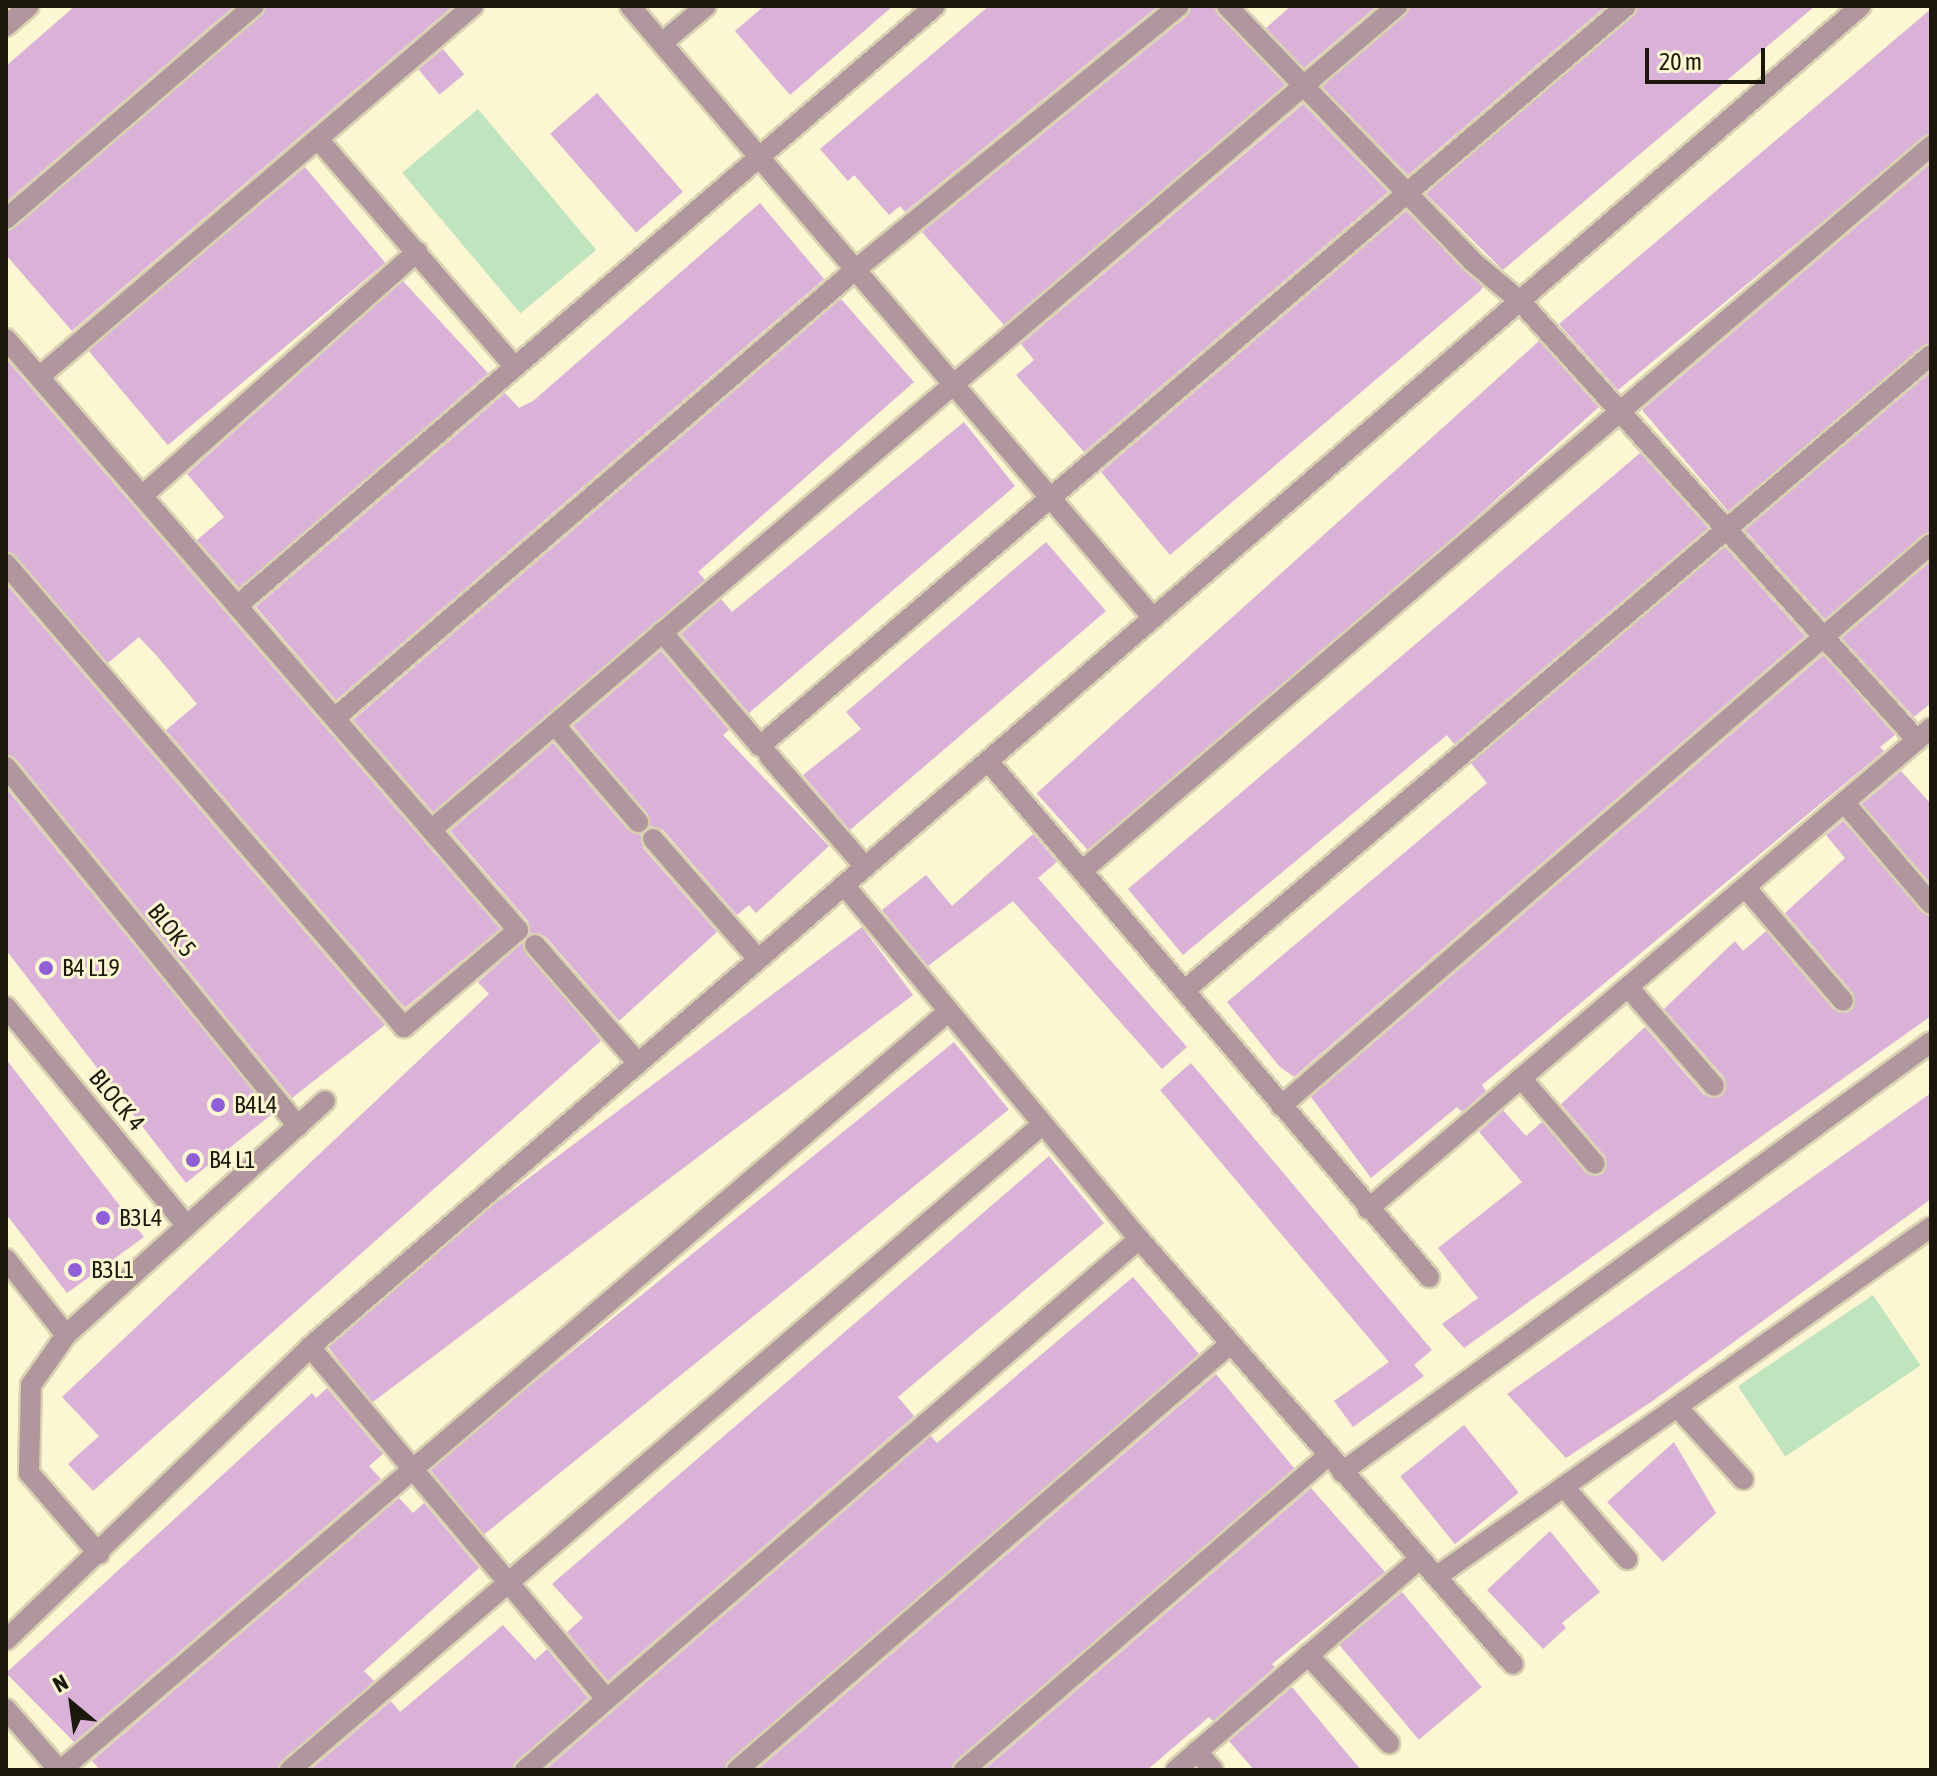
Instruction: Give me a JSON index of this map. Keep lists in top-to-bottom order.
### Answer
{
  "streets": {
    "street": ["BLOK 5", "BLOCK 4"]
  },
  "places": [
    "B4 L19",
    "B4L4",
    "B4 L1",
    "B3L4",
    "B3L1"
  ],
  "scale_bar": "20 m",
  "north": "top left"
}
